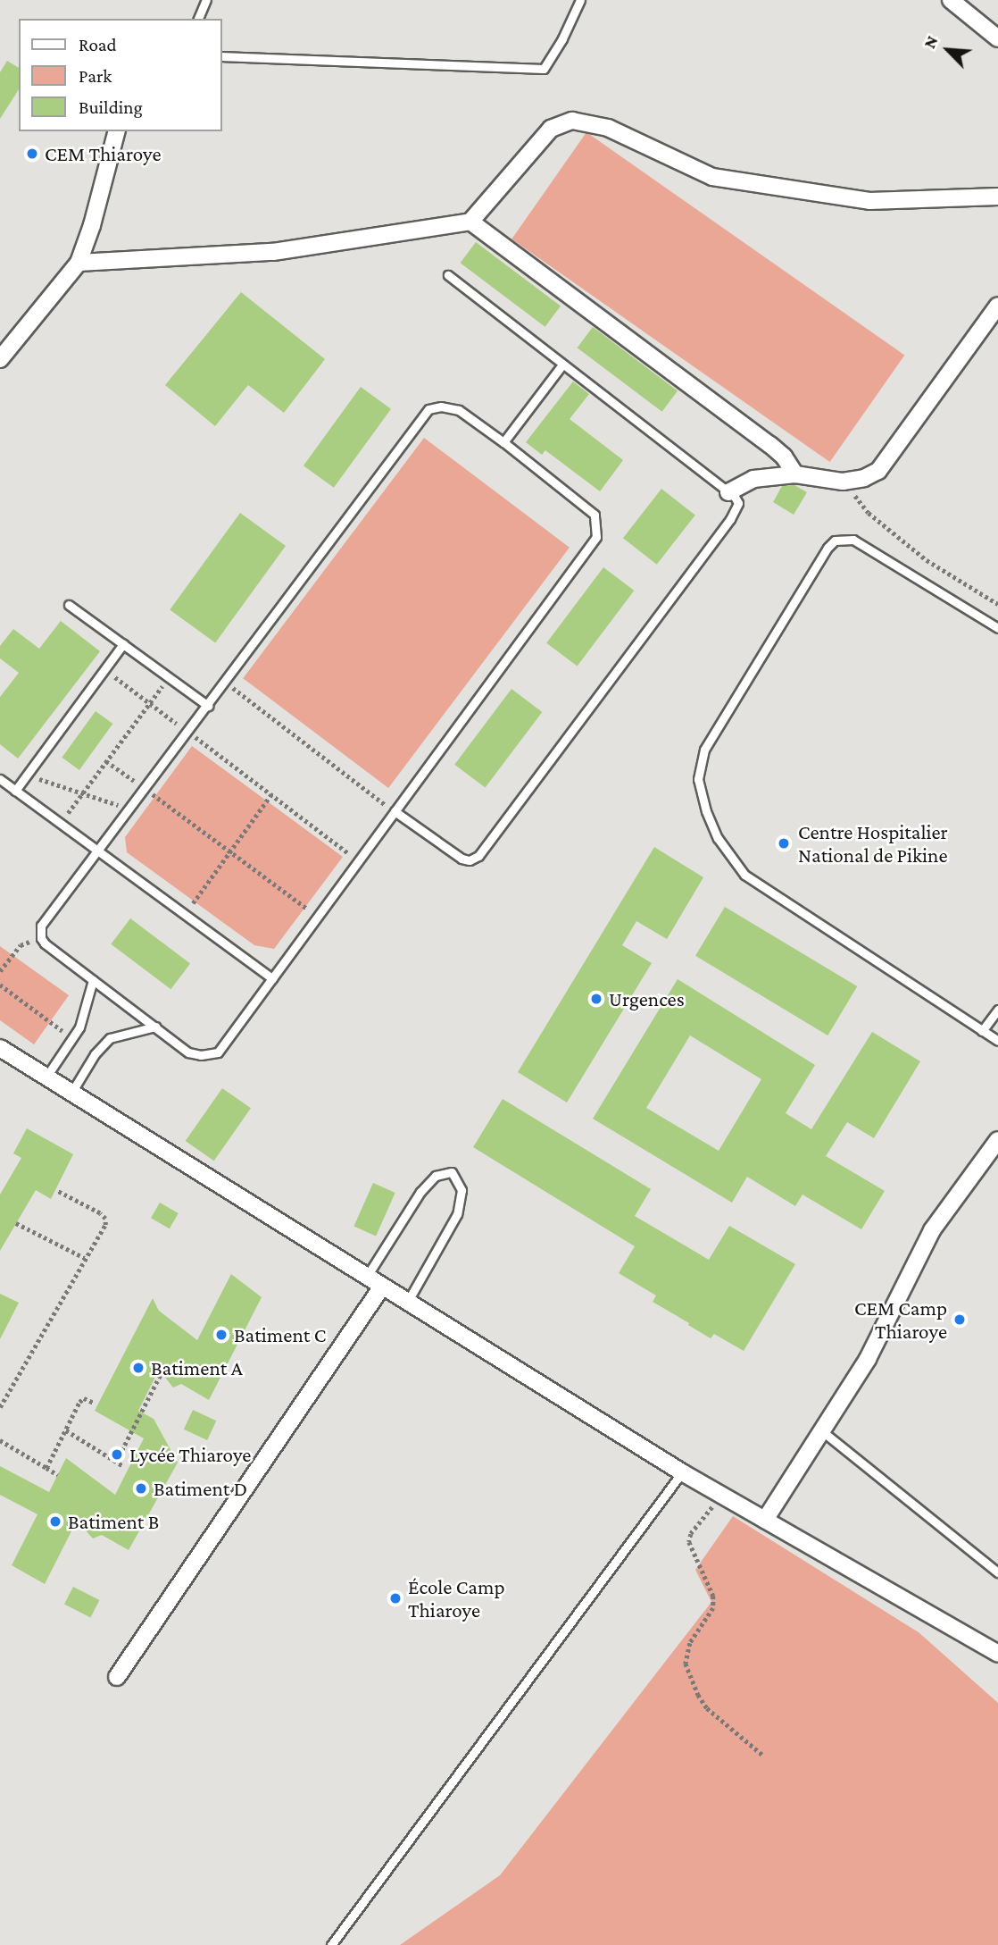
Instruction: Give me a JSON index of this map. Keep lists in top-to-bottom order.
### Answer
{
  "places": [
    "CEM Thiaroye",
    "Centre Hospitalier National de Pikine",
    "Urgences",
    "CEM Camp Thiaroye",
    "Batiment C",
    "Batiment A",
    "Lycée Thiaroye",
    "Batiment D",
    "Batiment B",
    "École Camp Thiaroye"
  ],
  "legend": ["Road", "Park", "Building"],
  "north": "top left"
}
